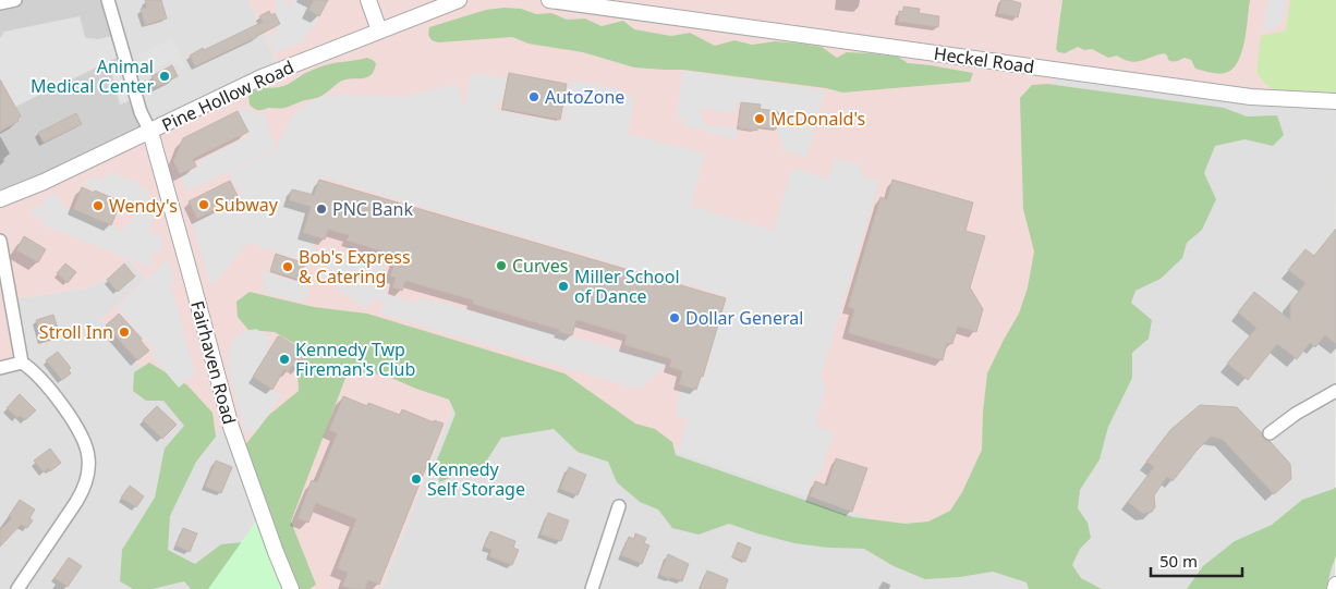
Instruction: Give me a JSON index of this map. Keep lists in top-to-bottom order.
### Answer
{
  "streets": {
    "street": ["Heckel Road", "Pine Hollow Road", "Fairhaven Road"]
  },
  "crossings": [
    ["Pine Hollow Road", "Fairhaven Road"]
  ],
  "places": [
    "Animal Medical Center",
    "AutoZone",
    "McDonald's",
    "Subway",
    "Wendy's",
    "PNC Bank",
    "Curves",
    "Bob's Express & Catering",
    "Miller School of Dance",
    "Dollar General",
    "Stroll Inn",
    "Kennedy Twp Fireman's Club",
    "Kennedy Self Storage"
  ],
  "scale_bar": "50 m"
}
